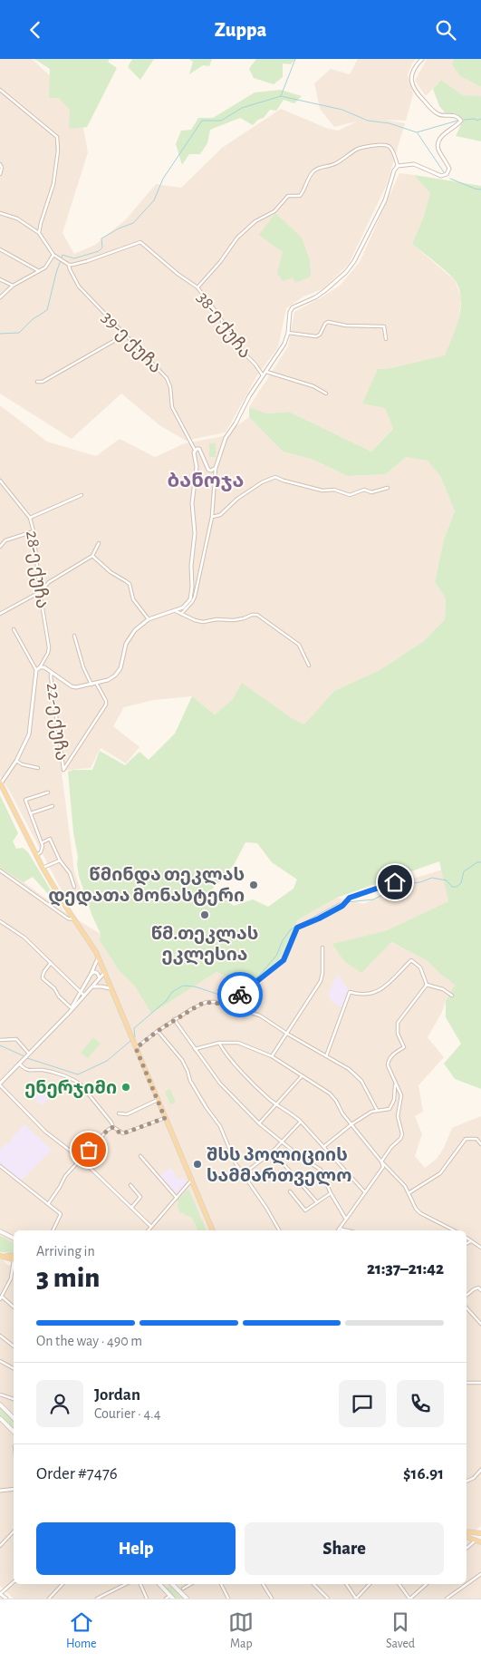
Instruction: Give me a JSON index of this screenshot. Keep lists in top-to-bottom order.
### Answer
{
  "streets": {
    "street": [
      "38-ე ქუჩა",
      "39-ე ქუჩა",
      "28-ე ქუჩა",
      "22-ე ქუჩა"
    ]
  },
  "crossings": [
    ["38-ე ქუჩა", "39-ე ქუჩა"]
  ],
  "districts": ["ბანოჯა"],
  "places": [
    "წმინდა თეკლას დედათა მონასტერი",
    "წმ.თეკლას ეკლესია",
    "ენერჯიმი",
    "შსს პოლიციის სამმართველო"
  ],
  "page": {
    "header": "Zuppa",
    "heading": ["3 min", "Arriving in", "21:37–21:42"],
    "panel": [
      "Jordan",
      "Courier · 4.4",
      "Order #7476",
      "$16.91"
    ],
    "bar": "On the way · 490 m",
    "buttons": ["Help", "Share"],
    "tabs": ["Home", "Map", "Saved"]
  }
}
